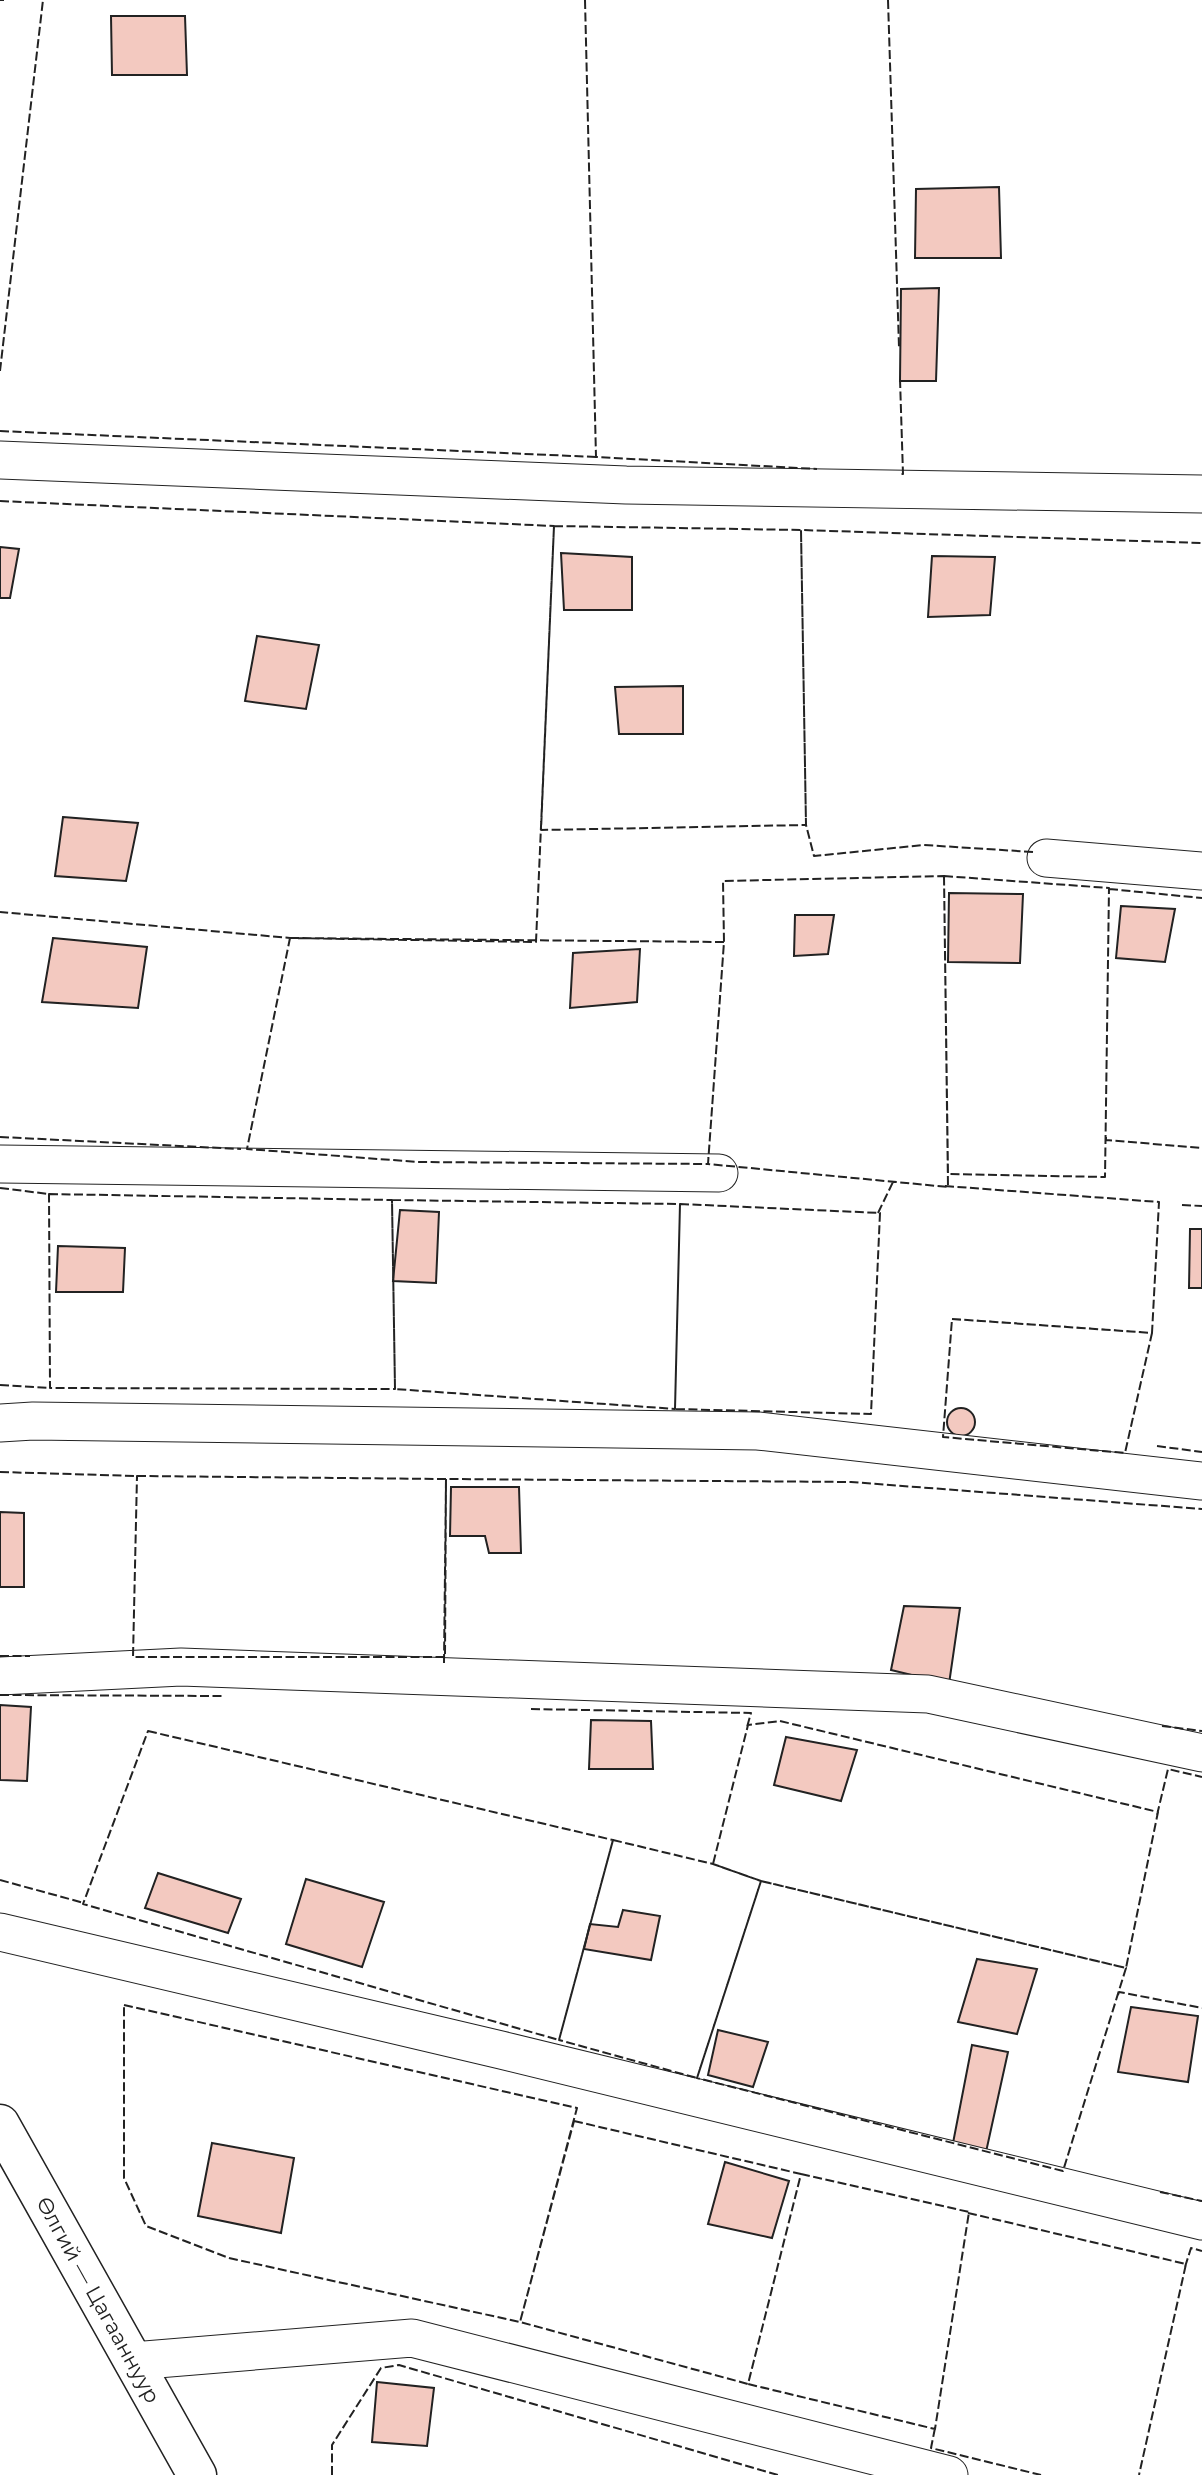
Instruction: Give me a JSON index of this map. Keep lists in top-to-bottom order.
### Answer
{
  "streets": {
    "highway": ["Өлгий — Цагааннуур"]
  }
}
